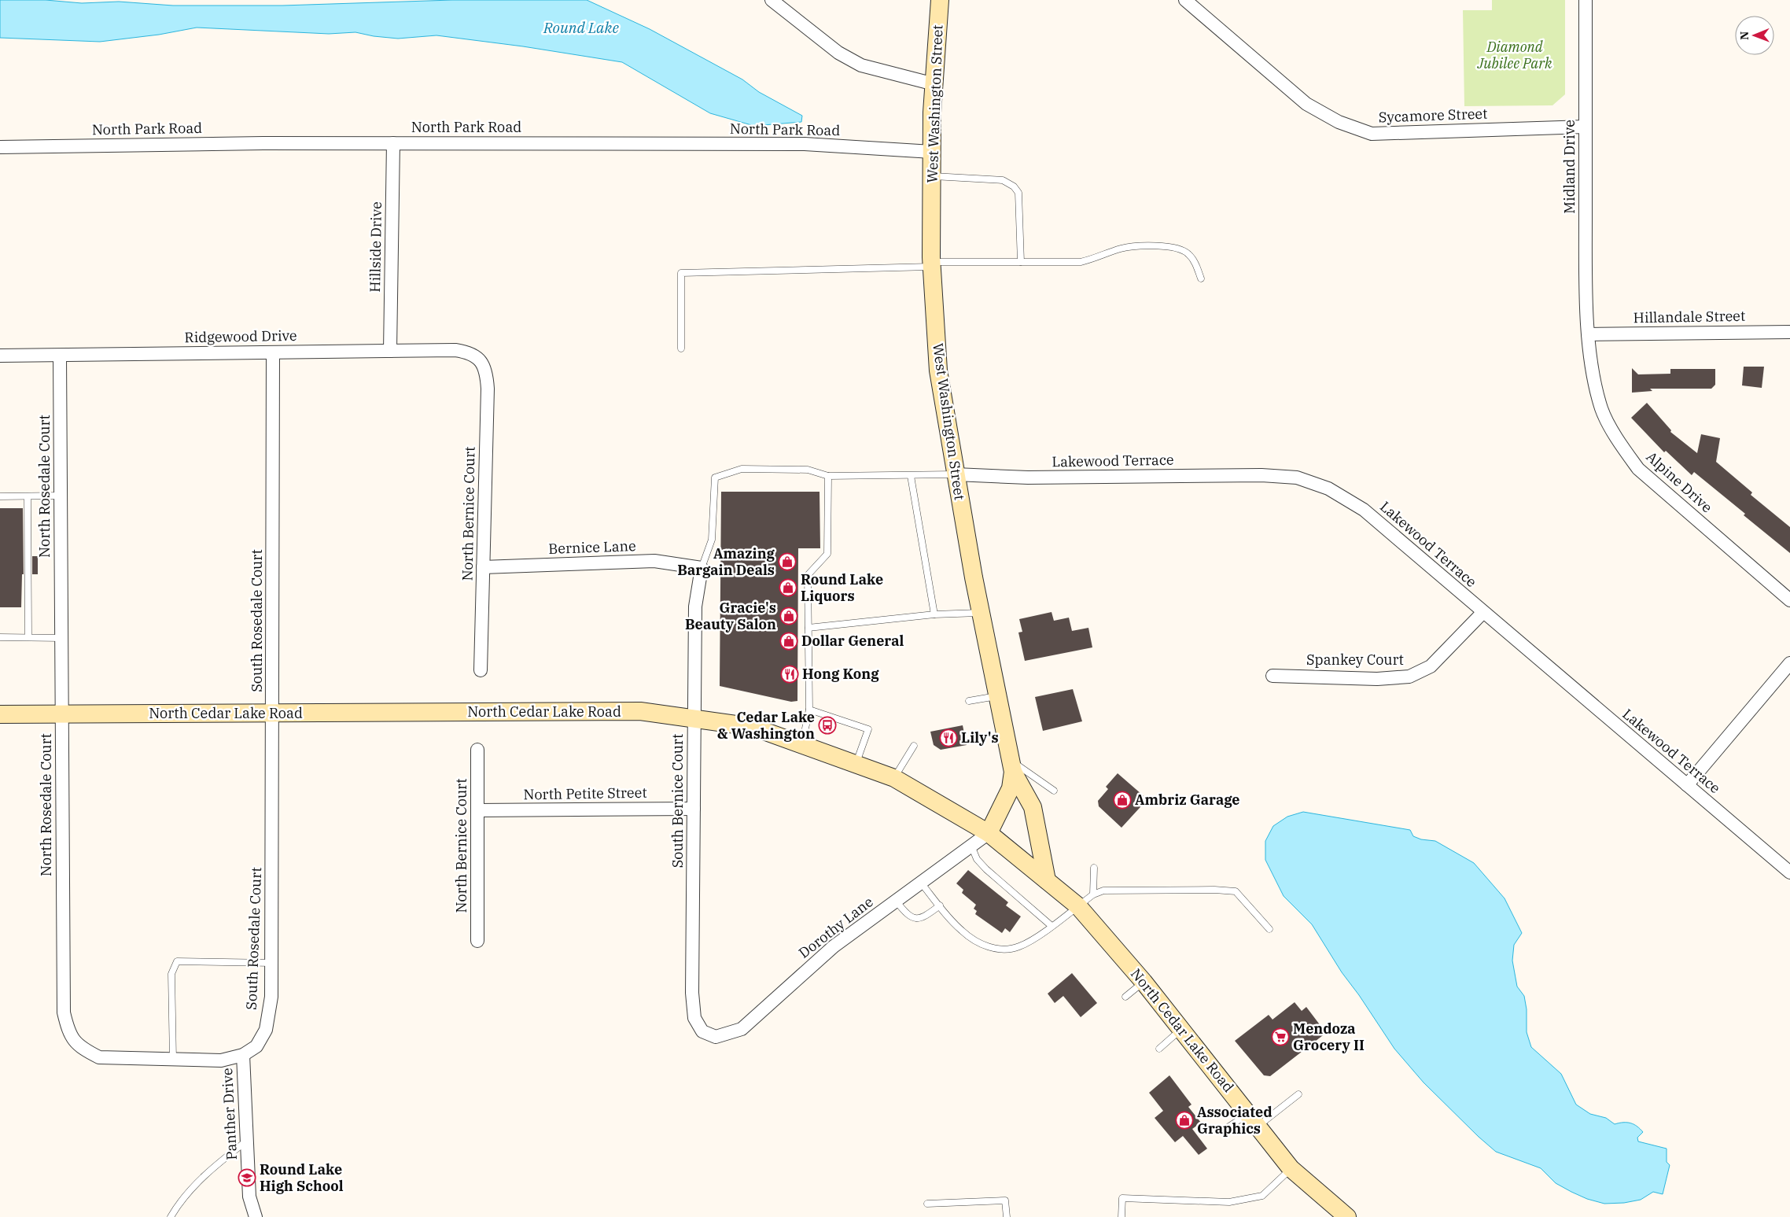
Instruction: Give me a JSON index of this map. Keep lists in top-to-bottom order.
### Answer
{
  "streets": {
    "main road": ["West Washington Street", "North Cedar Lake Road"],
    "street": [
      "Sycamore Street",
      "North Park Road",
      "Midland Drive",
      "Hillside Drive",
      "Hillandale Street",
      "Ridgewood Drive",
      "Lakewood Terrace",
      "Alpine Drive",
      "North Rosedale Court",
      "North Bernice Court",
      "Bernice Lane",
      "South Rosedale Court",
      "Spankey Court",
      "North Petite Street",
      "South Bernice Court",
      "Dorothy Lane",
      "Panther Drive"
    ]
  },
  "crossings": [
    ["West Washington Street", "North Park Road"],
    ["West Washington Street", "Lakewood Terrace"],
    ["West Washington Street", "North Cedar Lake Road"],
    ["West Washington Street", "Dorothy Lane"],
    ["Sycamore Street", "Midland Drive"],
    ["North Park Road", "Hillside Drive"],
    ["Midland Drive", "Hillandale Street"],
    ["Midland Drive", "Alpine Drive"],
    ["Hillside Drive", "Ridgewood Drive"],
    ["Hillandale Street", "Alpine Drive"],
    ["Ridgewood Drive", "North Rosedale Court"],
    ["Ridgewood Drive", "North Bernice Court"],
    ["Ridgewood Drive", "South Rosedale Court"],
    ["Lakewood Terrace", "Spankey Court"],
    ["North Rosedale Court", "South Rosedale Court"],
    ["North Rosedale Court", "North Cedar Lake Road"],
    ["North Rosedale Court", "Panther Drive"],
    ["North Bernice Court", "Bernice Lane"],
    ["North Bernice Court", "North Petite Street"],
    ["Bernice Lane", "South Bernice Court"],
    ["South Rosedale Court", "North Cedar Lake Road"],
    ["North Cedar Lake Road", "South Bernice Court"],
    ["North Cedar Lake Road", "Dorothy Lane"],
    ["North Petite Street", "South Bernice Court"],
    ["South Bernice Court", "Dorothy Lane"]
  ],
  "water": ["Round Lake"],
  "parks": ["Diamond Jubilee Park"],
  "places": {
    "shop": [
      "Amazing Bargain Deals",
      "Round Lake Liquors",
      "Gracie's Beauty Salon",
      "Dollar General",
      "Ambriz Garage",
      "Associated Graphics"
    ],
    "restaurant": ["Hong Kong", "Lily's"],
    "bus stop": ["Cedar Lake & Washington"],
    "supermarket": ["Mendoza Grocery II"],
    "school or university": ["Round Lake High School"]
  },
  "north": "left"
}
